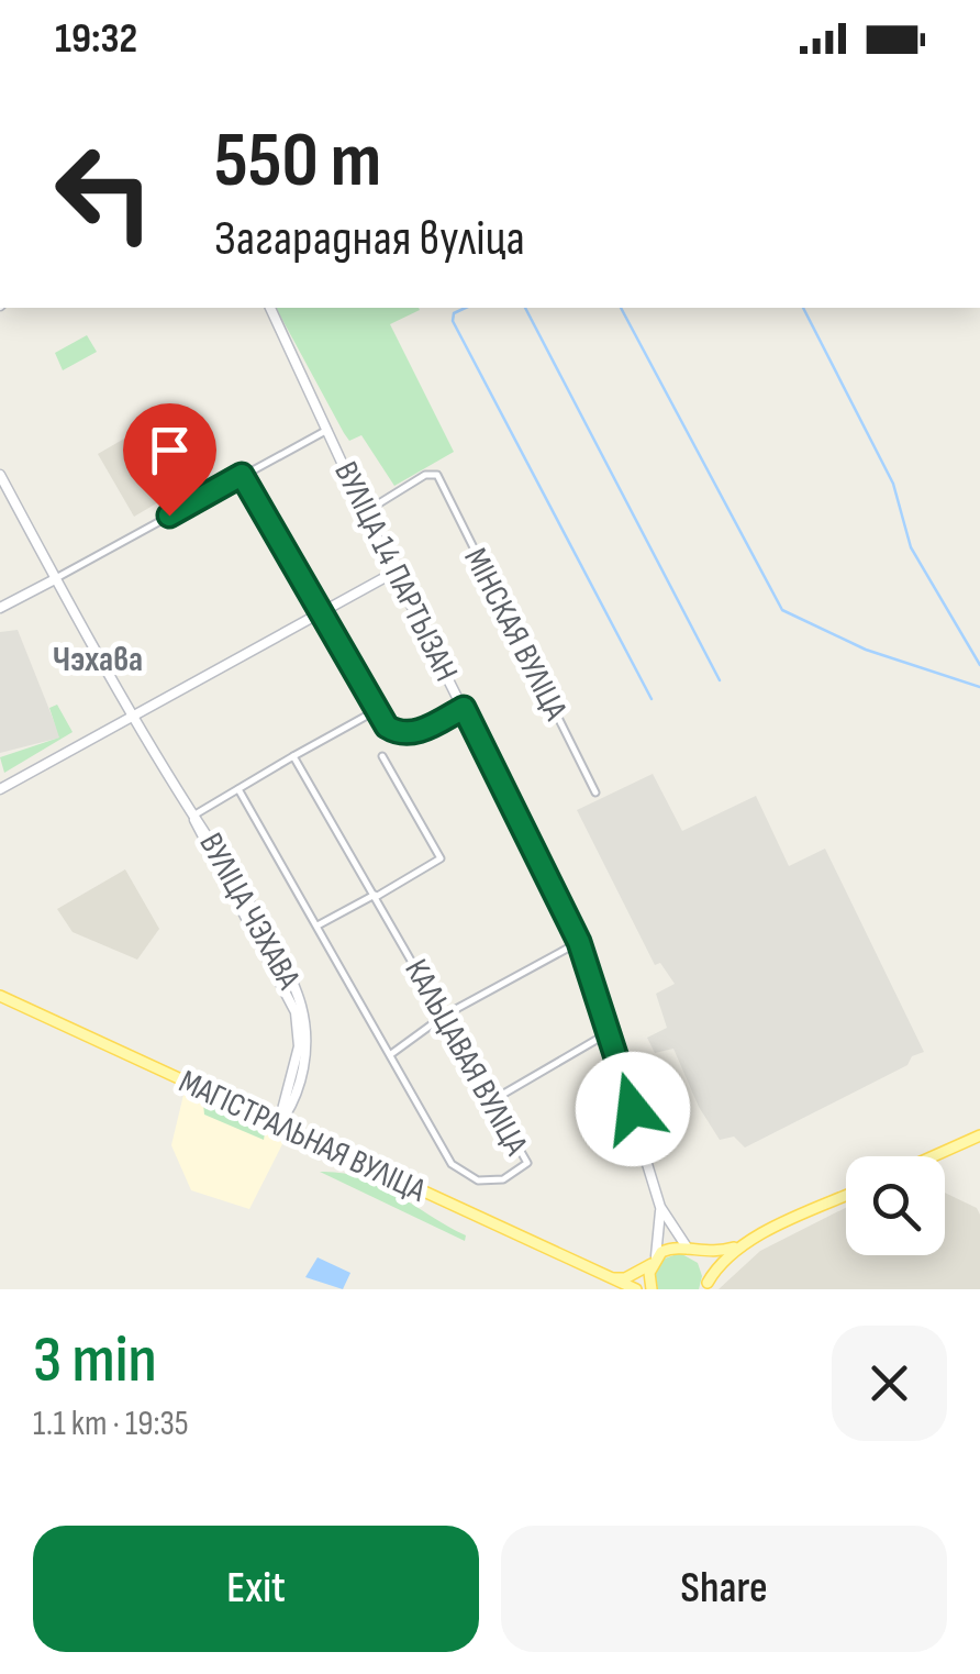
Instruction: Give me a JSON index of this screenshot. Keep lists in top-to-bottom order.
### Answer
{
  "streets": {
    "main road": ["ВУЛІЦА 14 ПАРТЫЗАН", "ВУЛІЦА ЧЭХАВА", "МАГІСТРАЛЬНАЯ ВУЛІЦА"],
    "street": ["МІНСКАЯ ВУЛІЦА", "КАЛЬЦАВАЯ ВУЛІЦА"]
  },
  "crossings": [
    ["ВУЛІЦА 14 ПАРТЫЗАН", "МІНСКАЯ ВУЛІЦА"],
    ["ВУЛІЦА ЧЭХАВА", "МАГІСТРАЛЬНАЯ ВУЛІЦА"]
  ],
  "districts": ["Чэхава"],
  "page": {
    "status": "19:32",
    "turn": ["550 m", "Загарадная вуліца"],
    "heading": ["3 min", "1.1 km · 19:35"],
    "buttons": ["Exit", "Share"]
  }
}
